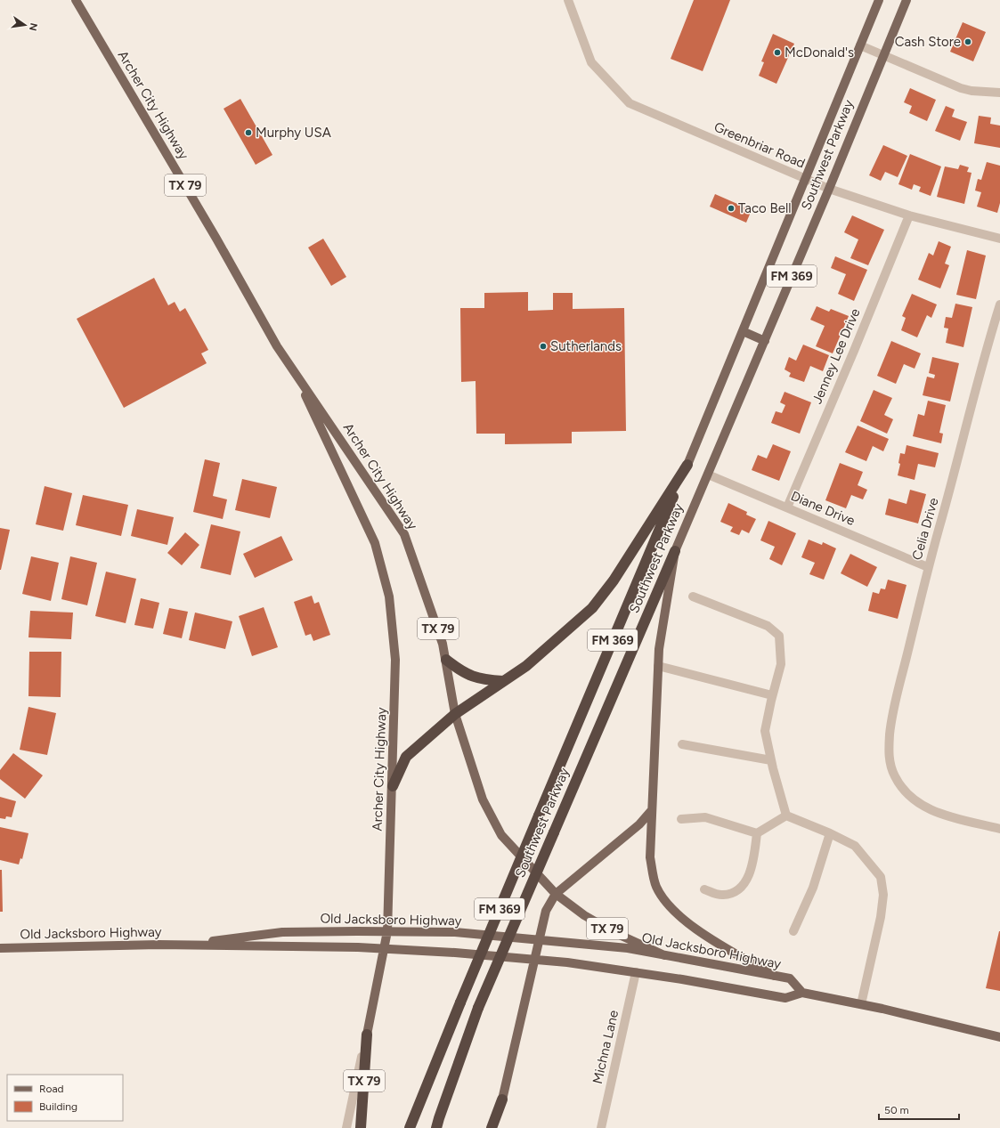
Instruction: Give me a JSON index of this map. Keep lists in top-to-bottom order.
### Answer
{
  "streets": {
    "highway": ["Southwest Parkway", "TX 79", "FM 369"],
    "main road": ["Archer City Highway", "Old Jacksboro Highway"],
    "street": [
      "Greenbriar Road",
      "Jenney Lee Drive",
      "Diane Drive",
      "Celia Drive",
      "Michna Lane"
    ]
  },
  "crossings": [
    ["Archer City Highway", "TX 79"],
    ["Archer City Highway", "Old Jacksboro Highway"],
    ["Greenbriar Road", "Southwest Parkway"],
    ["Greenbriar Road", "Jenney Lee Drive"],
    ["Southwest Parkway", "Diane Drive"],
    ["TX 79", "Old Jacksboro Highway"],
    ["Jenney Lee Drive", "Diane Drive"],
    ["Diane Drive", "Celia Drive"],
    ["Old Jacksboro Highway", "Michna Lane"]
  ],
  "places": [
    "Cash Store",
    "McDonald's",
    "Murphy USA",
    "Taco Bell",
    "Sutherlands"
  ],
  "legend": ["Road", "Building"],
  "scale_bar": "50 m",
  "north": "right"
}
